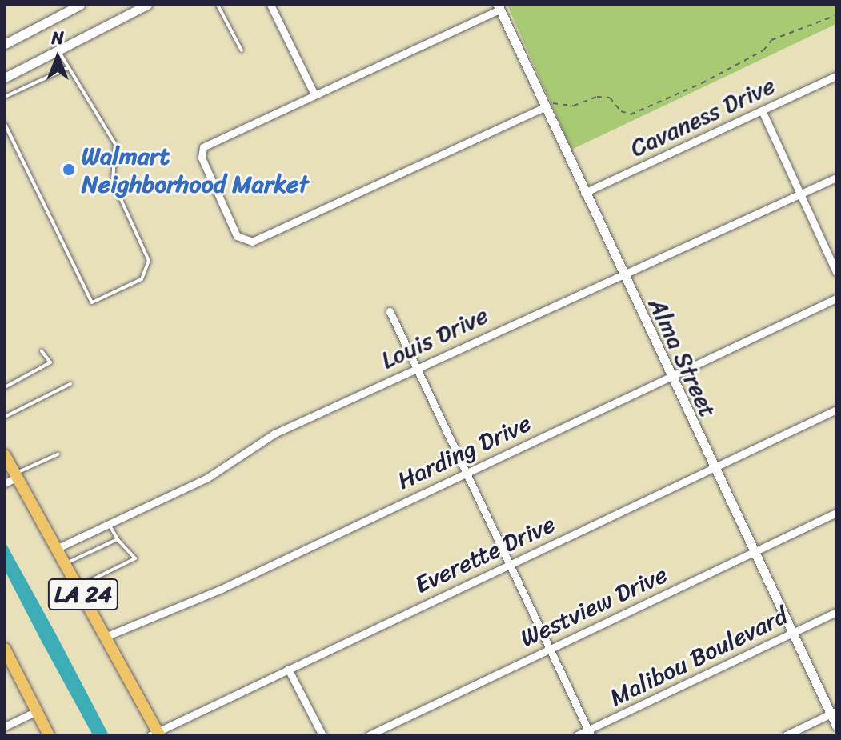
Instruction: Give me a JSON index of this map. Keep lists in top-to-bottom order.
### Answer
{
  "streets": {
    "main road": ["LA 24"],
    "street": [
      "Cavaness Drive",
      "Louis Drive",
      "Alma Street",
      "Harding Drive",
      "Everette Drive",
      "Westview Drive",
      "Malibou Boulevard"
    ]
  },
  "crossings": [
    ["Cavaness Drive", "Alma Street"],
    ["Louis Drive", "Alma Street"],
    ["Louis Drive", "LA 24"],
    ["Alma Street", "Harding Drive"],
    ["Alma Street", "Everette Drive"],
    ["Alma Street", "Westview Drive"],
    ["Alma Street", "Malibou Boulevard"],
    ["Harding Drive", "LA 24"],
    ["Everette Drive", "LA 24"]
  ],
  "places": ["Walmart Neighborhood Market"],
  "north": "top"
}
